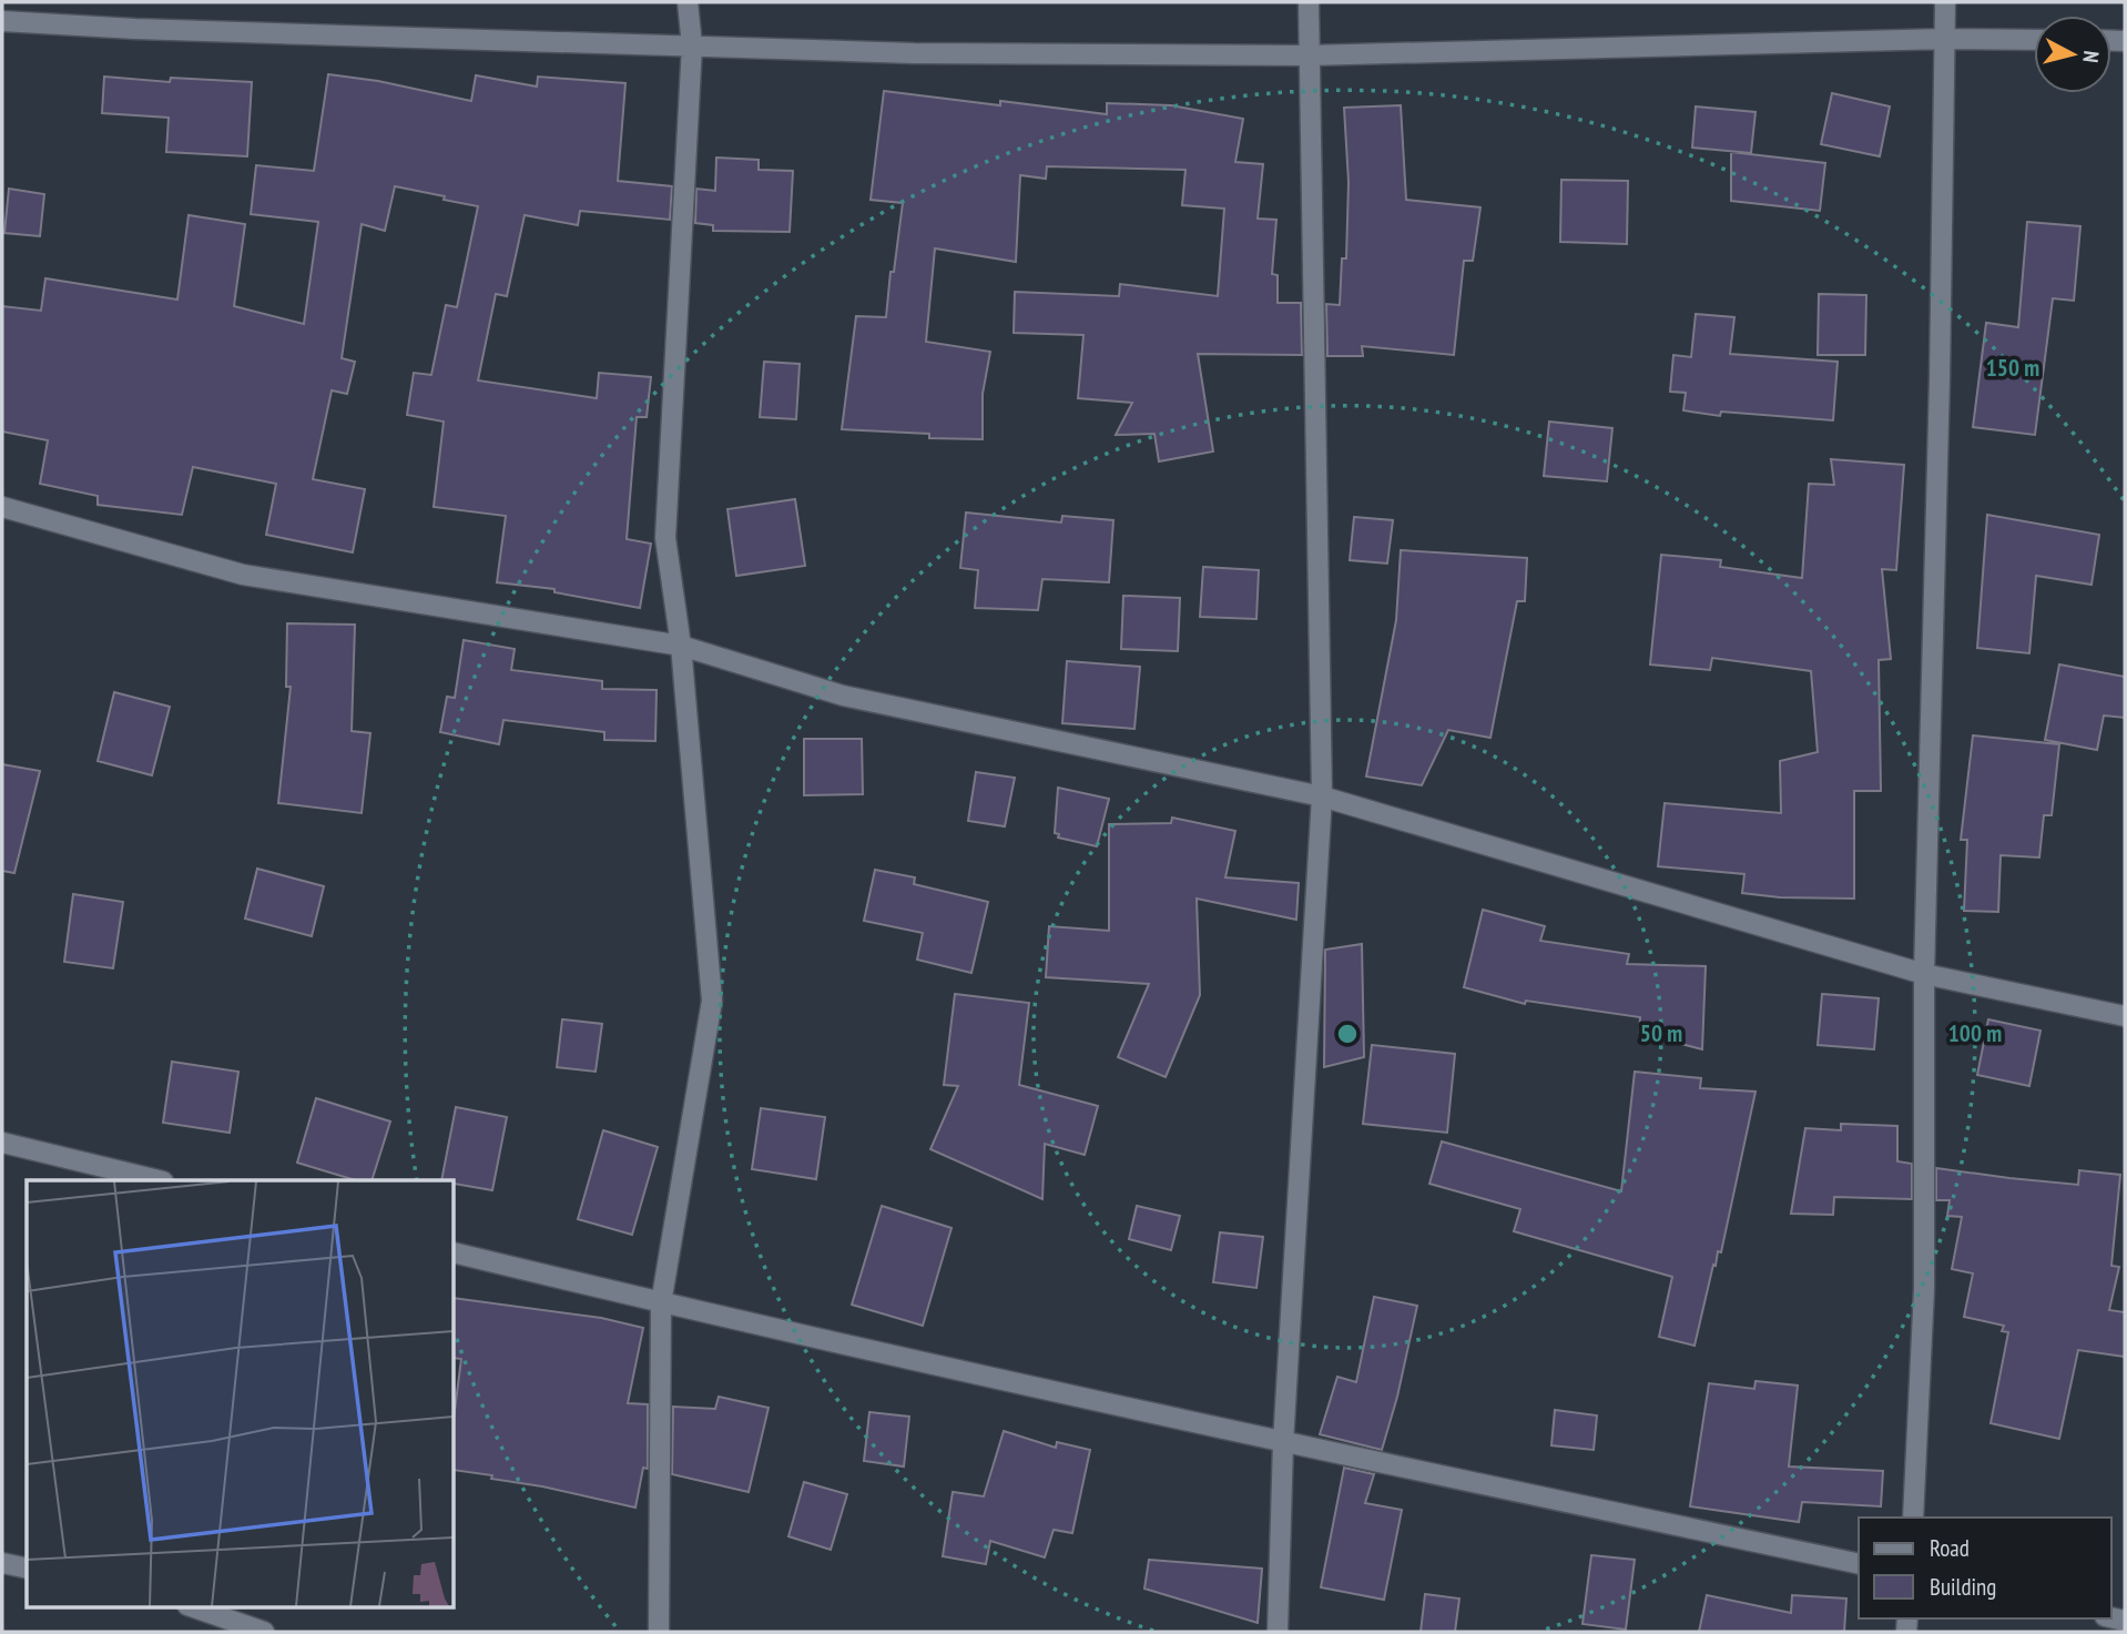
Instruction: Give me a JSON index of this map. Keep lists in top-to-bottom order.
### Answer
{
  "legend": ["Road", "Building"],
  "north": "right",
  "rings": ["150 m", "50 m", "100 m"]
}
